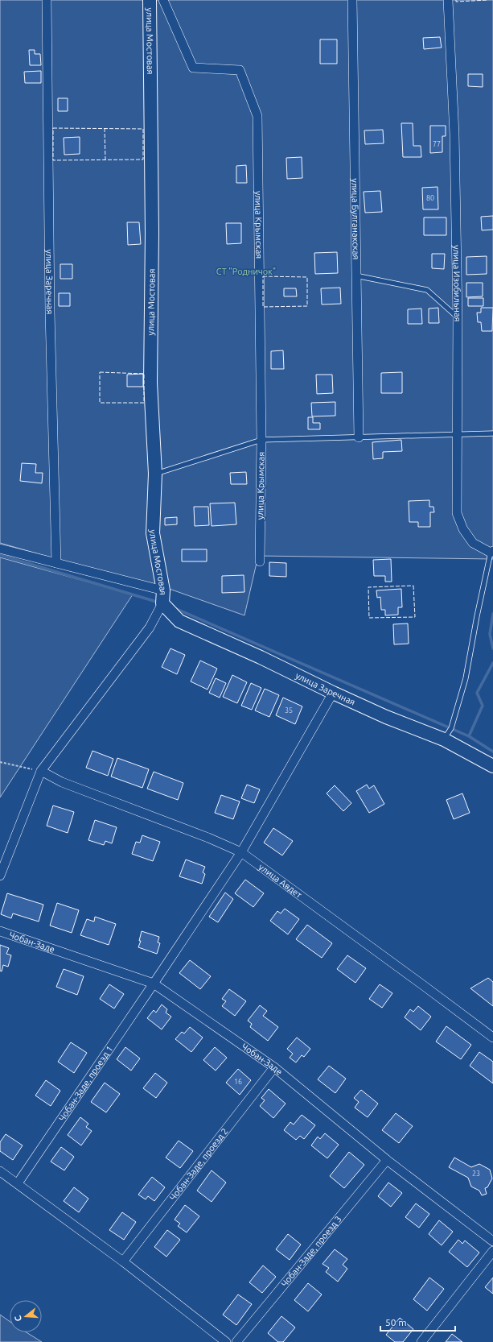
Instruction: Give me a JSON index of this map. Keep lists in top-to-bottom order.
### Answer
{
  "streets": {
    "street": [
      "улица Мостовая",
      "улица Булганакская",
      "улица Крымская",
      "улица Заречная",
      "улица Изобильная",
      "улица Авдет",
      "Чобан-Заде",
      "Чобан-Заде, проезд 1",
      "Чобан-Заде, проезд 2",
      "Чобан-Заде, проезд 3"
    ]
  },
  "crossings": [
    ["улица Мостовая", "улица Заречная"],
    ["улица Заречная", "Чобан-Заде, проезд 1"],
    ["улица Авдет", "Чобан-Заде, проезд 1"],
    ["Чобан-Заде", "Чобан-Заде, проезд 1"],
    ["Чобан-Заде", "Чобан-Заде, проезд 2"],
    ["Чобан-Заде", "Чобан-Заде, проезд 3"]
  ],
  "parks": ["СТ \"Родничок\""],
  "house_numbers": [
    "77",
    "80",
    "35",
    "16",
    "23"
  ],
  "scale_bar": "50 m",
  "north": "left"
}
